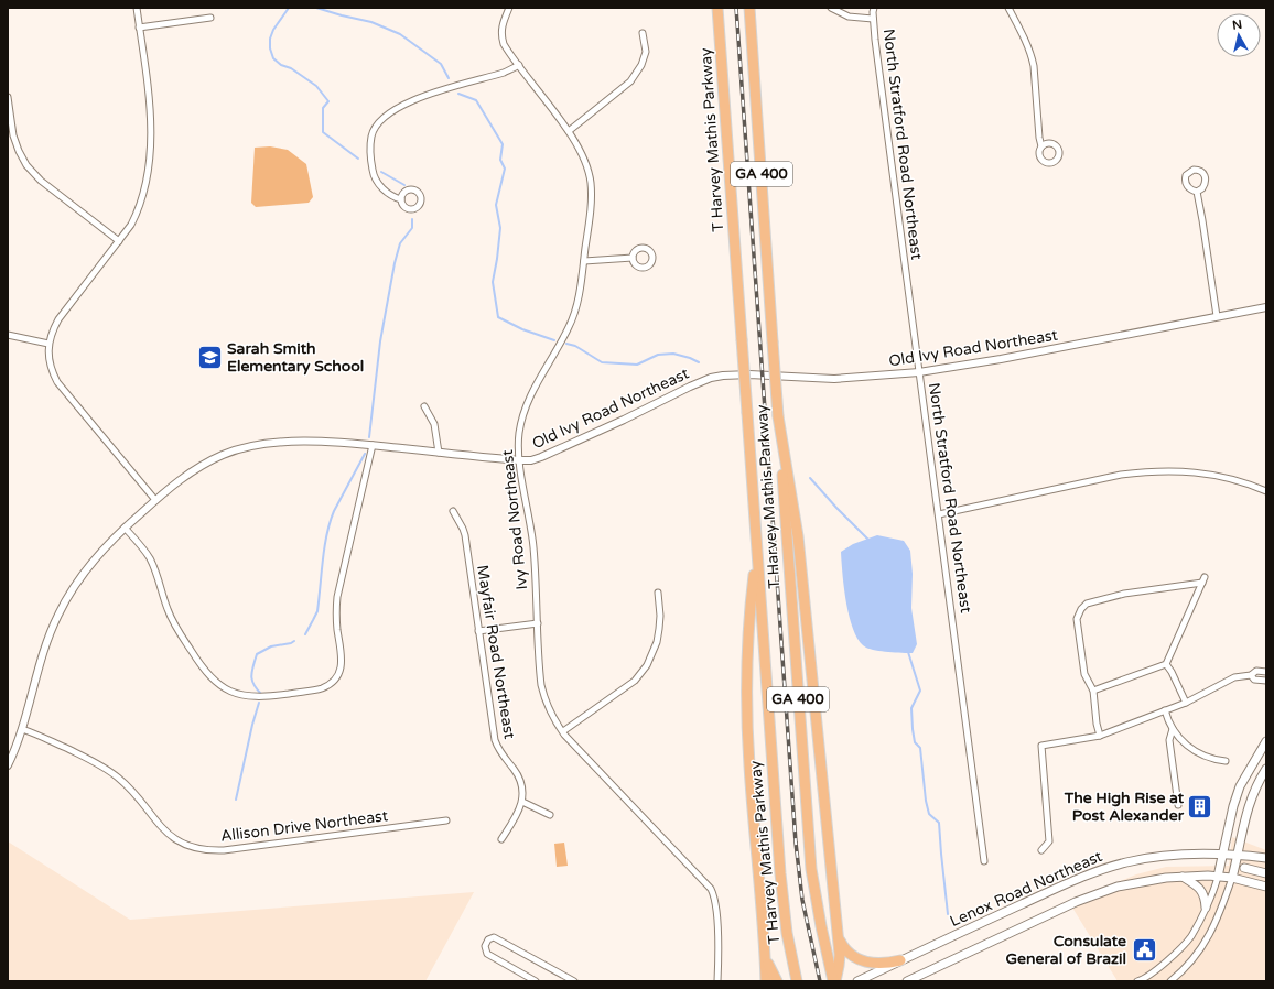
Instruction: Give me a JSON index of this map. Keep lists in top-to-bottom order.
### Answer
{
  "streets": {
    "highway": ["T Harvey Mathis Parkway", "GA 400"],
    "main road": ["Lenox Road Northeast"],
    "street": [
      "North Stratford Road Northeast",
      "Old Ivy Road Northeast",
      "Ivy Road Northeast",
      "Mayfair Road Northeast",
      "Allison Drive Northeast"
    ]
  },
  "crossings": [
    ["North Stratford Road Northeast", "Old Ivy Road Northeast"],
    ["Old Ivy Road Northeast", "Ivy Road Northeast"],
    ["Old Ivy Road Northeast", "Allison Drive Northeast"]
  ],
  "places": {
    "school or university": ["Sarah Smith Elementary School"],
    "building": ["The High Rise at Post Alexander"],
    "public building": ["Consulate General of Brazil"]
  },
  "north": "top"
}
